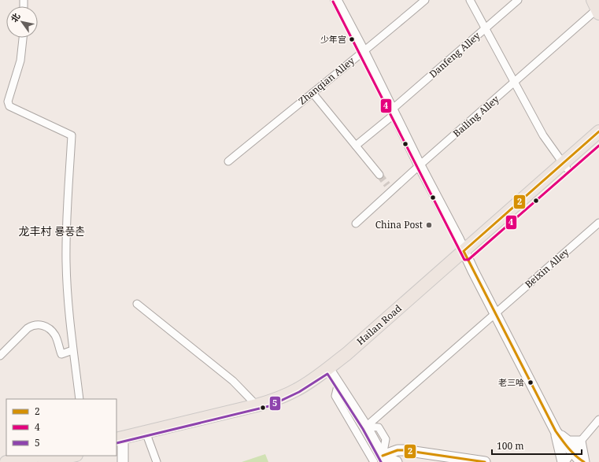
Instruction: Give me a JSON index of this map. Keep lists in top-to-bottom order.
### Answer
{
  "streets": {
    "highway": ["Hailan Road"],
    "street": [
      "Danfeng Alley",
      "Zhanqian Alley",
      "Bailing Alley",
      "Beixin Alley"
    ]
  },
  "districts": ["龙丰村 룡풍촌"],
  "places": ["少年宫", "China Post", "老三哈"],
  "lines": ["transit line 4", "transit line 2", "transit line 5"],
  "legend": ["2", "4", "5"],
  "scale_bar": "100 m",
  "north": "top left"
}
